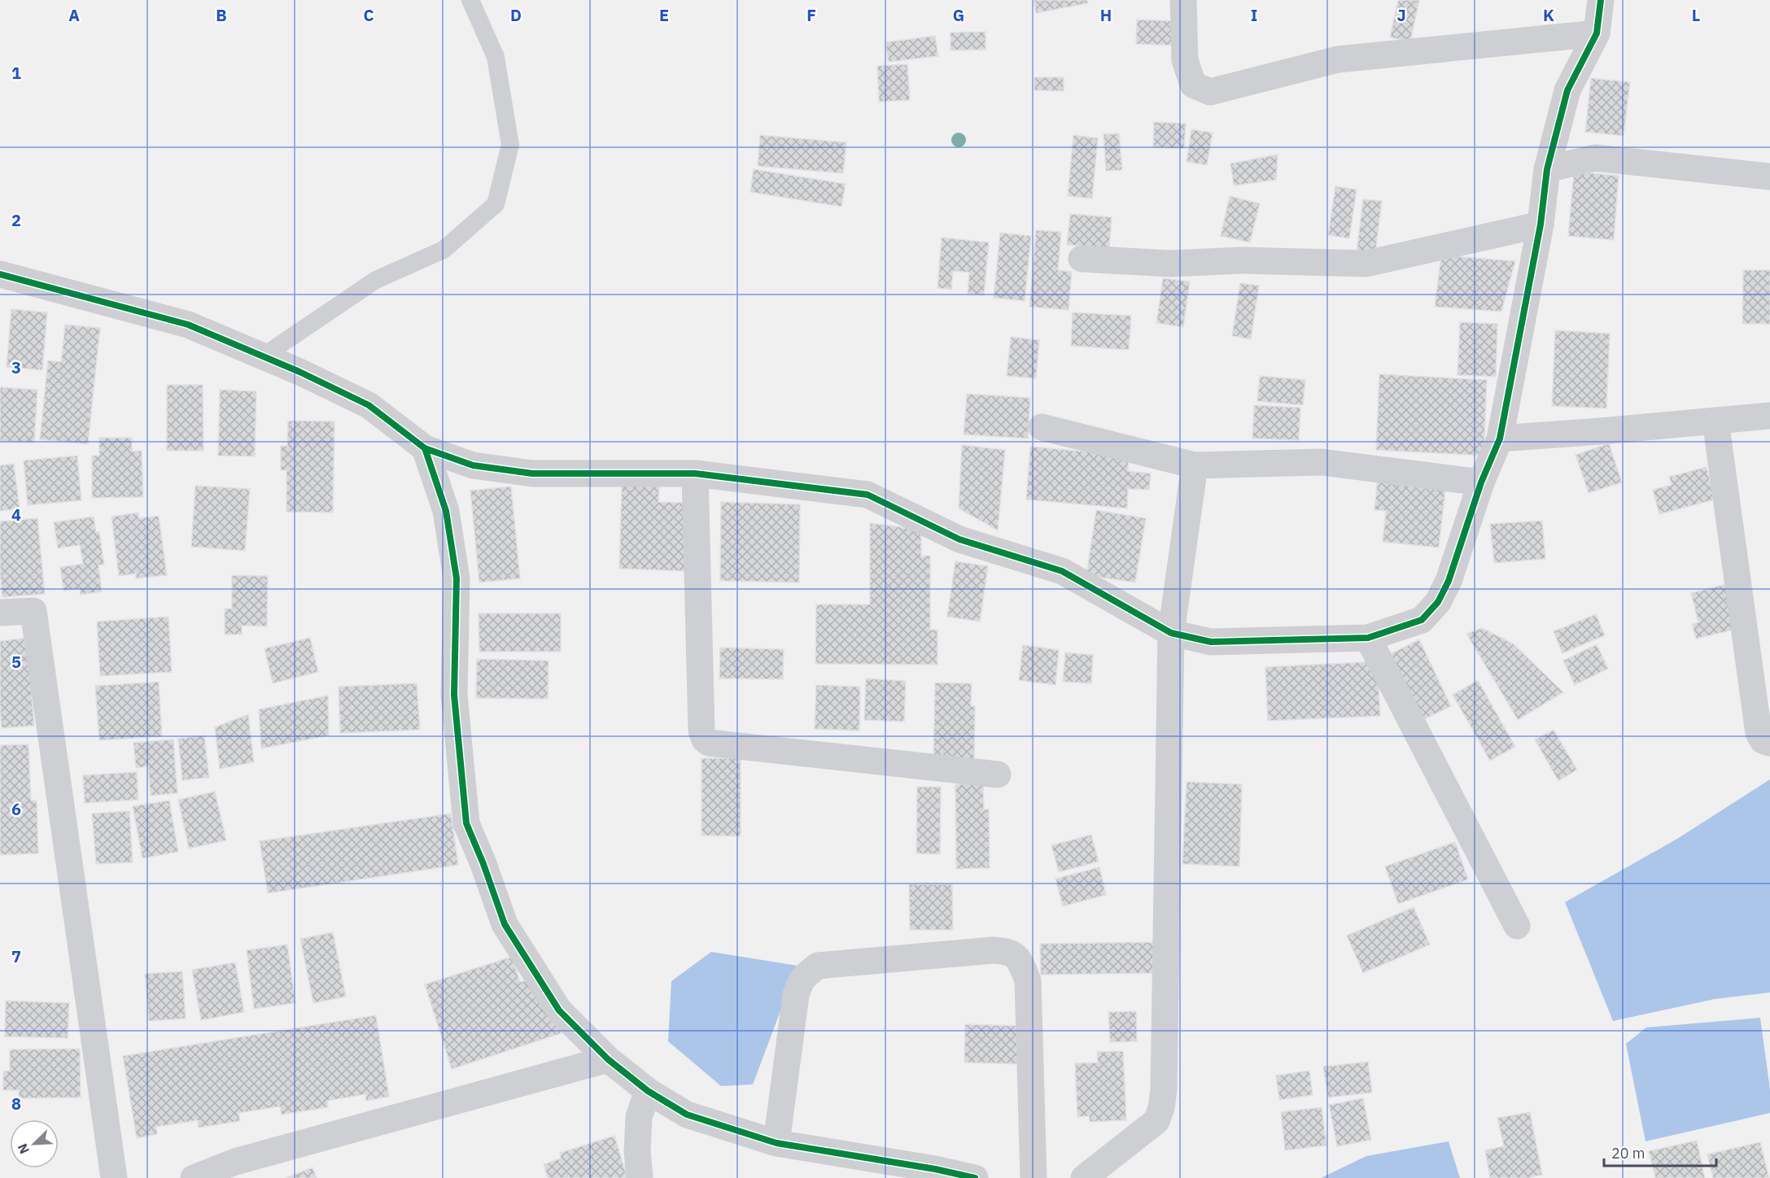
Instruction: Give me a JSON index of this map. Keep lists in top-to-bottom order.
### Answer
{
  "scale_bar": "20 m",
  "north": "bottom left",
  "grid": {
    "columns": [
      "A",
      "B",
      "C",
      "D",
      "E",
      "F",
      "G",
      "H",
      "I",
      "J",
      "K",
      "L"
    ],
    "rows": [
      "1",
      "2",
      "3",
      "4",
      "5",
      "6",
      "7",
      "8"
    ]
  }
}
